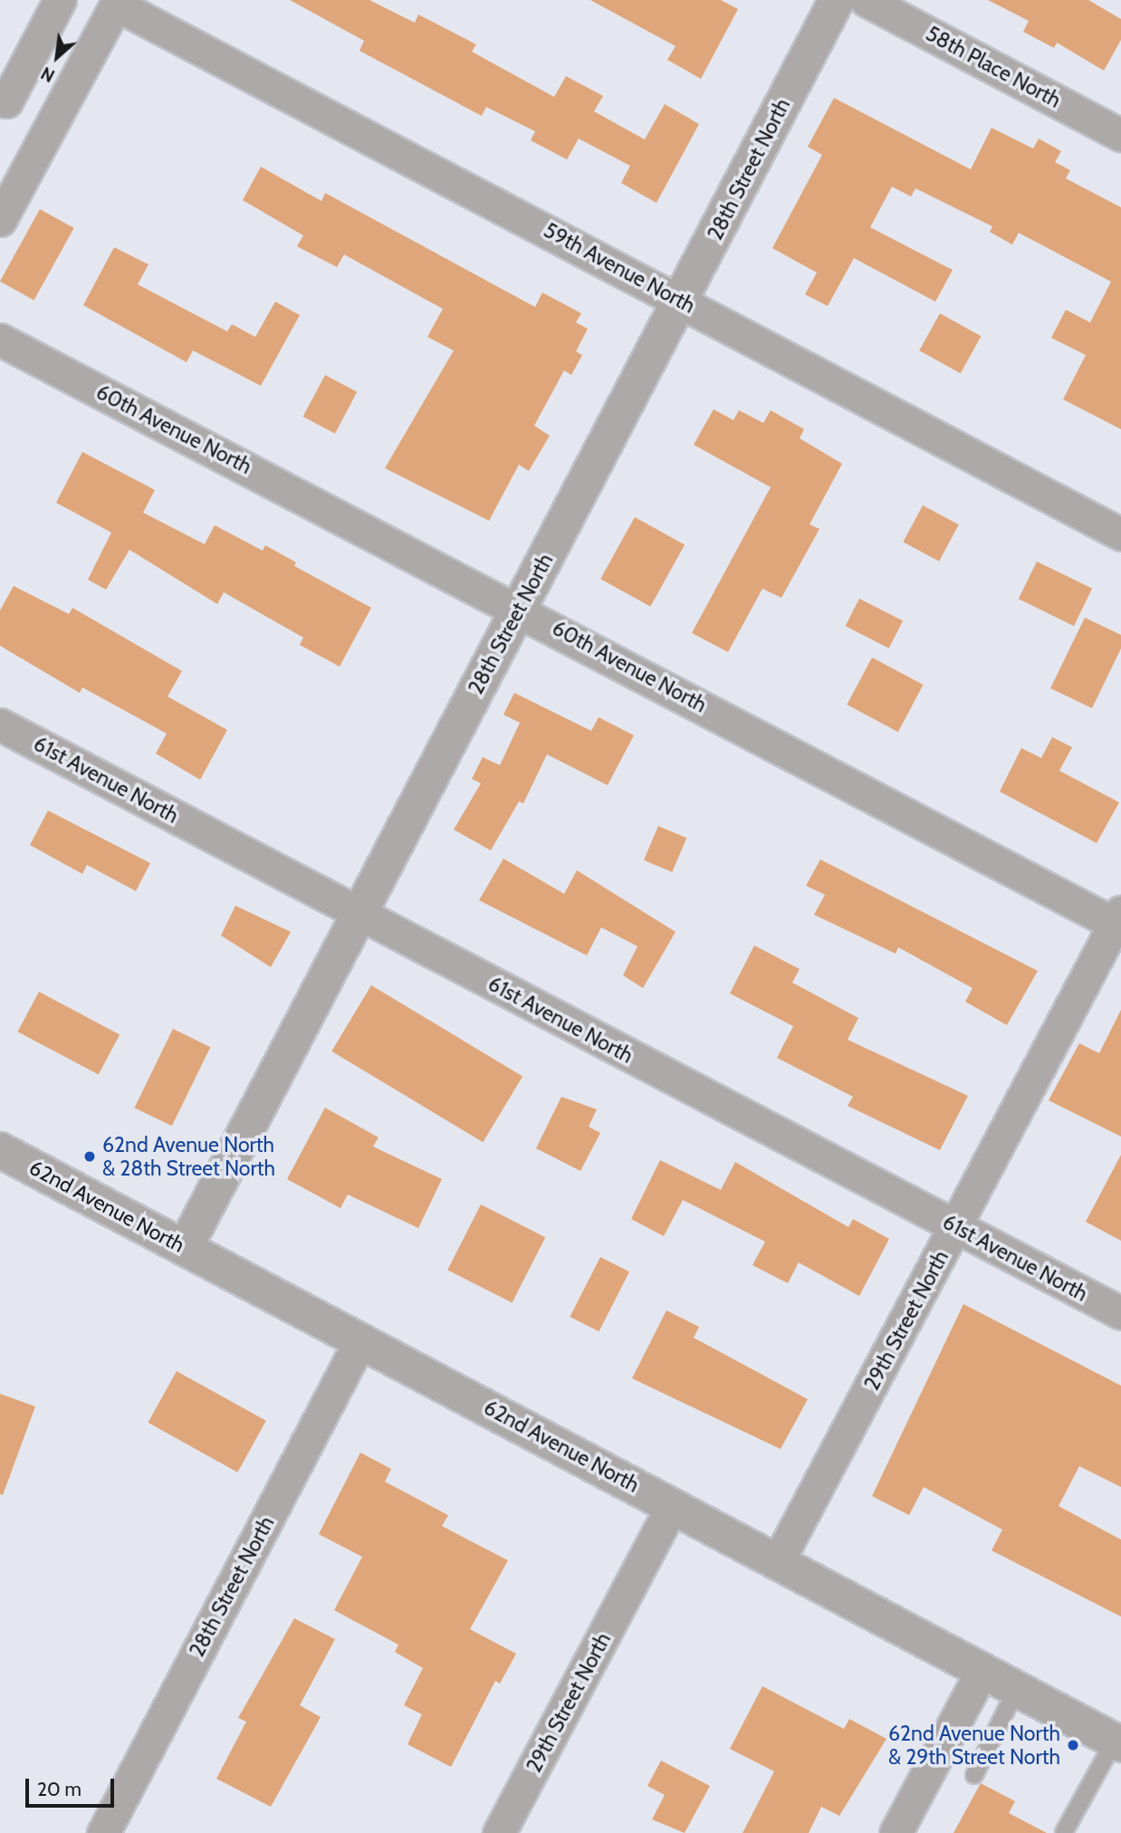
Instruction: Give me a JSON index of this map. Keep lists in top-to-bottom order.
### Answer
{
  "streets": {
    "street": [
      "58th Place North",
      "28th Street North",
      "59th Avenue North",
      "60th Avenue North",
      "61st Avenue North",
      "62nd Avenue North",
      "29th Street North"
    ]
  },
  "crossings": [
    ["28th Street North", "59th Avenue North"],
    ["28th Street North", "60th Avenue North"],
    ["28th Street North", "61st Avenue North"],
    ["28th Street North", "62nd Avenue North"],
    ["60th Avenue North", "29th Street North"],
    ["61st Avenue North", "29th Street North"],
    ["62nd Avenue North", "29th Street North"]
  ],
  "places": ["62nd Avenue North & 28th Street North", "62nd Avenue North & 29th Street North"],
  "scale_bar": "20 m",
  "north": "bottom left"
}
